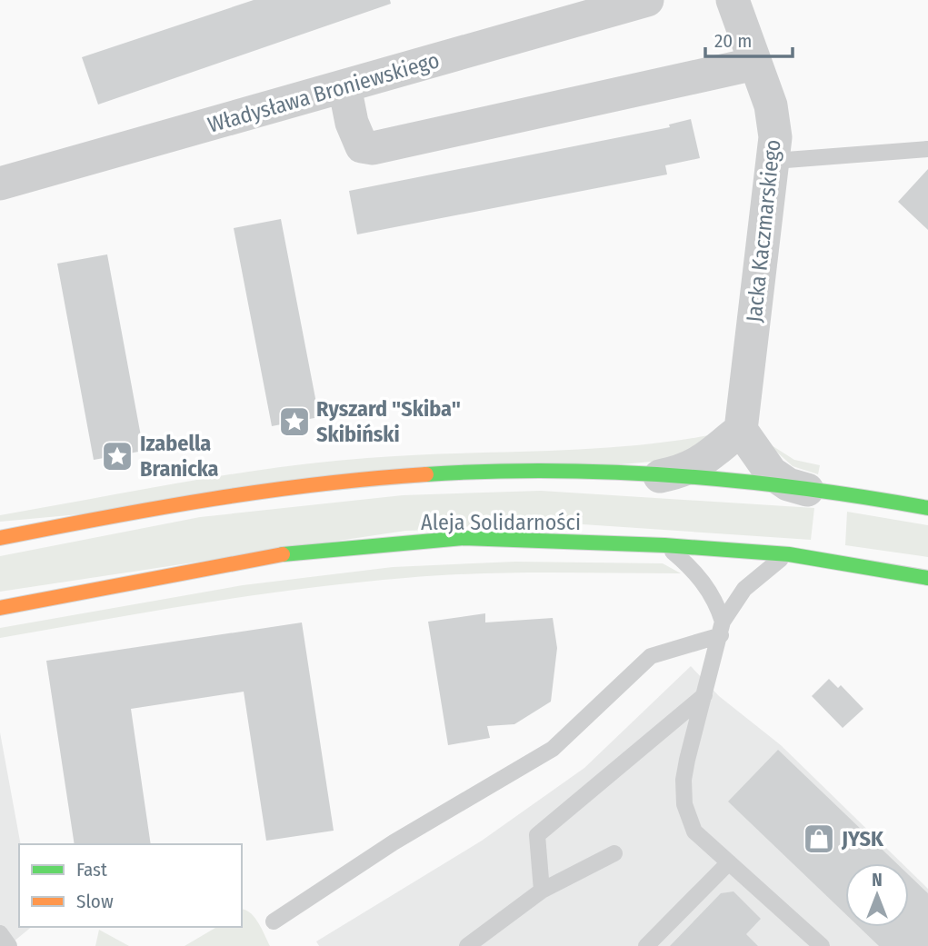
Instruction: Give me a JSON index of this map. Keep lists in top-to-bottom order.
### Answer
{
  "streets": {
    "main road": ["Aleja Solidarności"],
    "street": ["Władysława Broniewskiego", "Jacka Kaczmarskiego"]
  },
  "places": {
    "place": ["Ryszard \"Skiba\" Skibiński", "Izabella Branicka"],
    "shop": ["JYSK"]
  },
  "legend": ["Fast", "Slow"],
  "scale_bar": "20 m",
  "north": "top"
}
